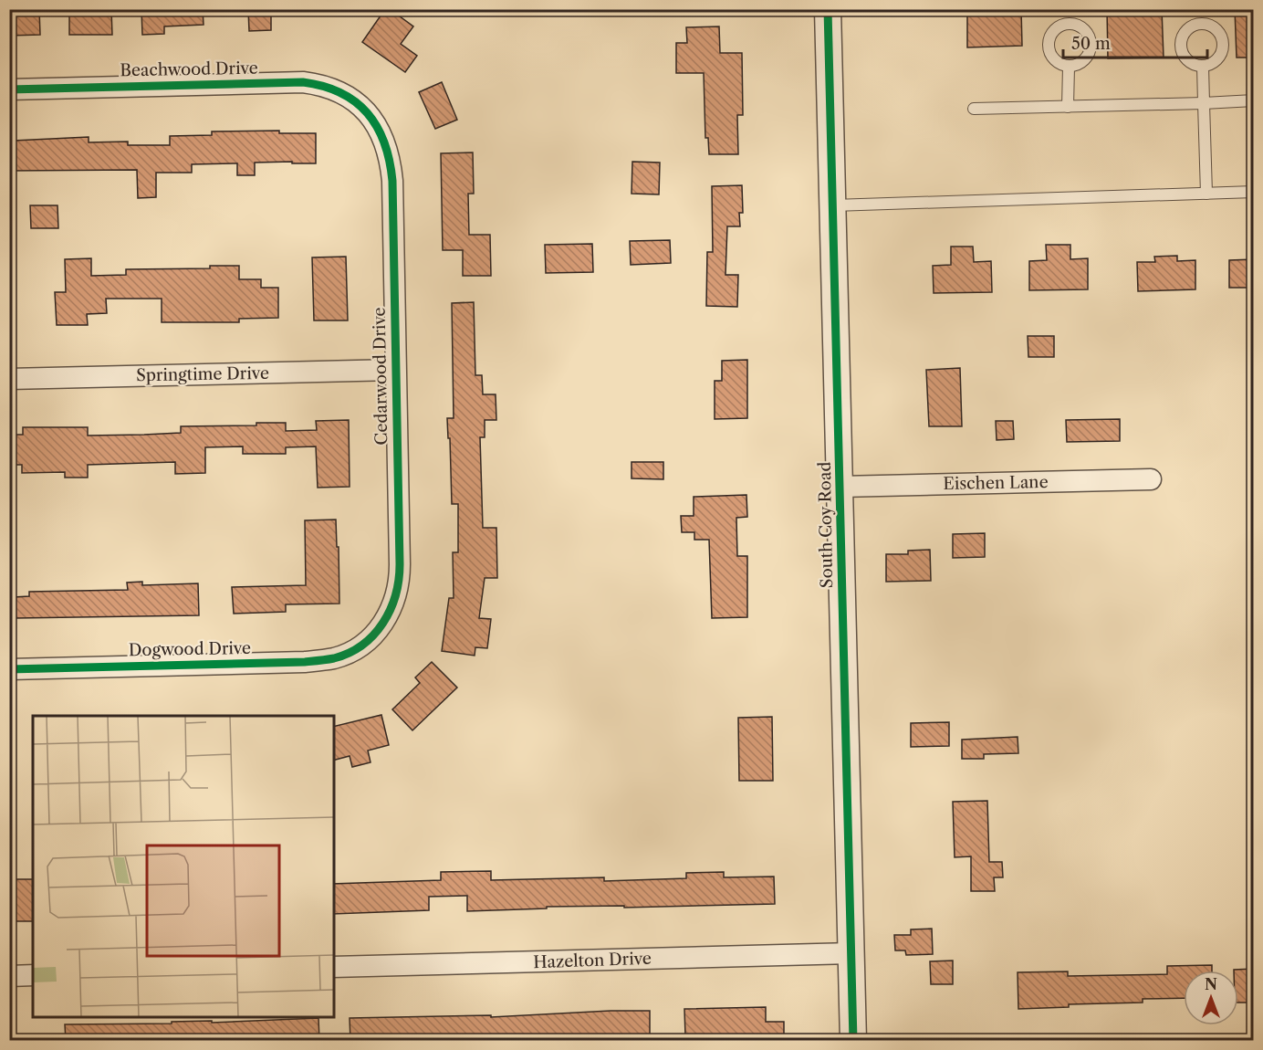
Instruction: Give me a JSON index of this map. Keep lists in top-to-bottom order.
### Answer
{
  "streets": {
    "street": [
      "Beachwood Drive",
      "Springtime Drive",
      "Cedarwood Drive",
      "Eischen Lane",
      "South Coy Road",
      "Dogwood Drive",
      "Hazelton Drive"
    ]
  },
  "crossings": [
    ["Beachwood Drive", "Cedarwood Drive"],
    ["Springtime Drive", "Cedarwood Drive"],
    ["Cedarwood Drive", "Dogwood Drive"],
    ["Eischen Lane", "South Coy Road"],
    ["South Coy Road", "Hazelton Drive"]
  ],
  "scale_bar": "50 m",
  "north": "top"
}
